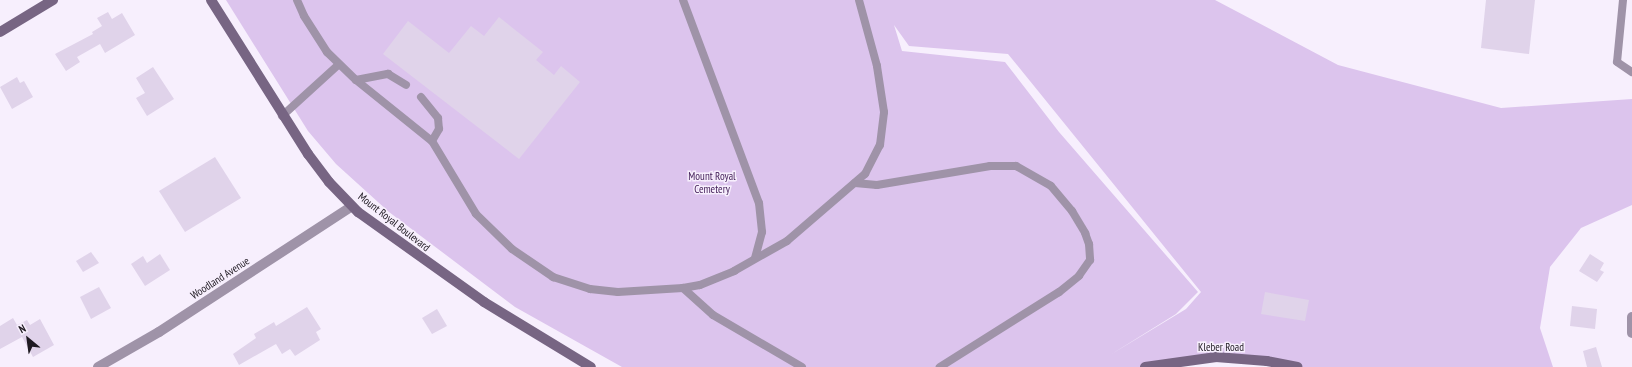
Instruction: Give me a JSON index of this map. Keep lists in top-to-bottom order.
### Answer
{
  "streets": {
    "main road": ["Mount Royal Boulevard", "Kleber Road"],
    "street": ["Woodland Avenue"]
  },
  "crossings": [
    ["Mount Royal Boulevard", "Woodland Avenue"]
  ],
  "parks": ["Mount Royal Cemetery"],
  "north": "top left"
}
